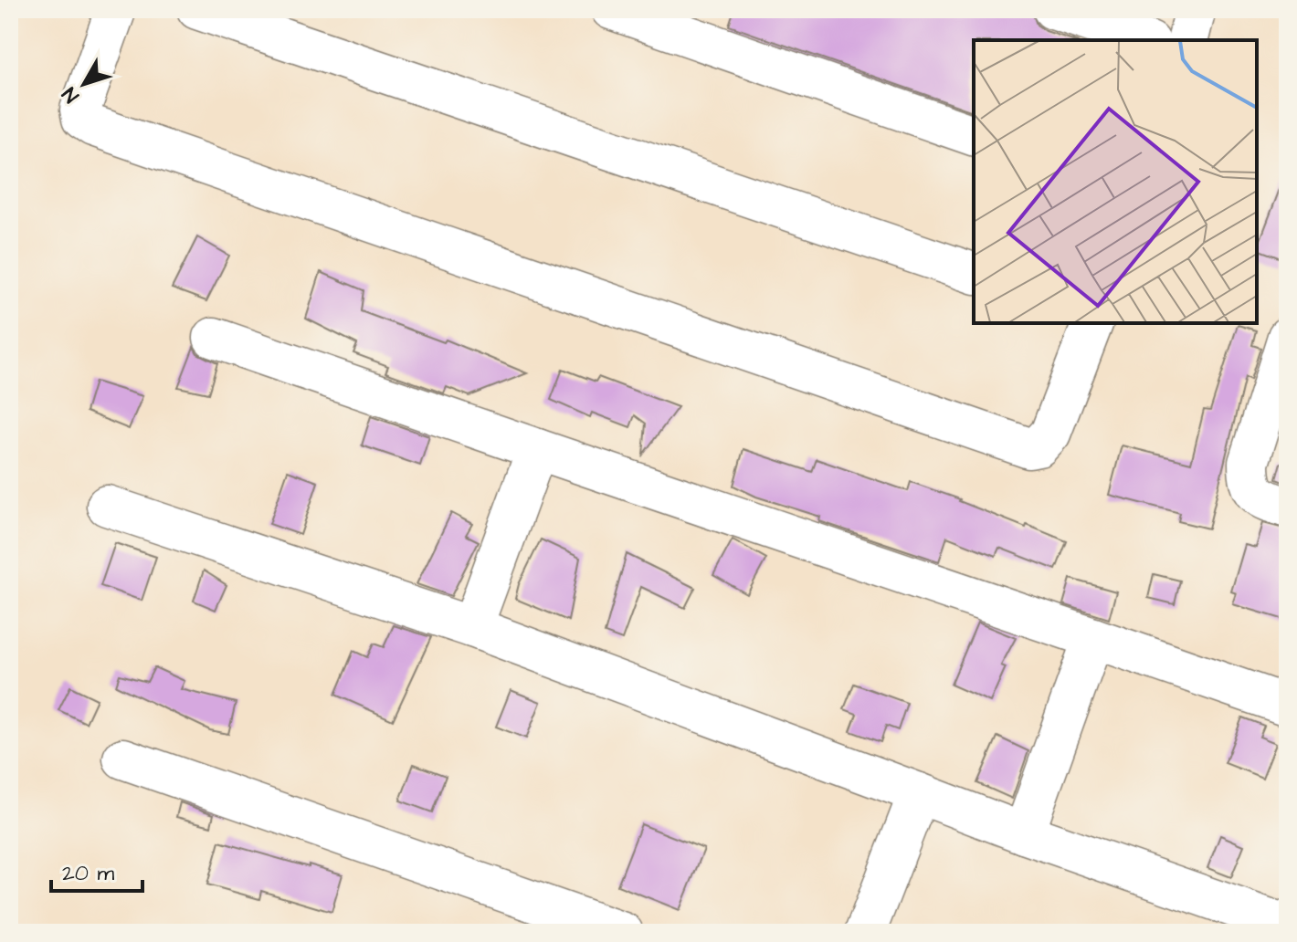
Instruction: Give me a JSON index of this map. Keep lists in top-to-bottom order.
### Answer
{
  "scale_bar": "20 m",
  "north": "bottom left"
}
